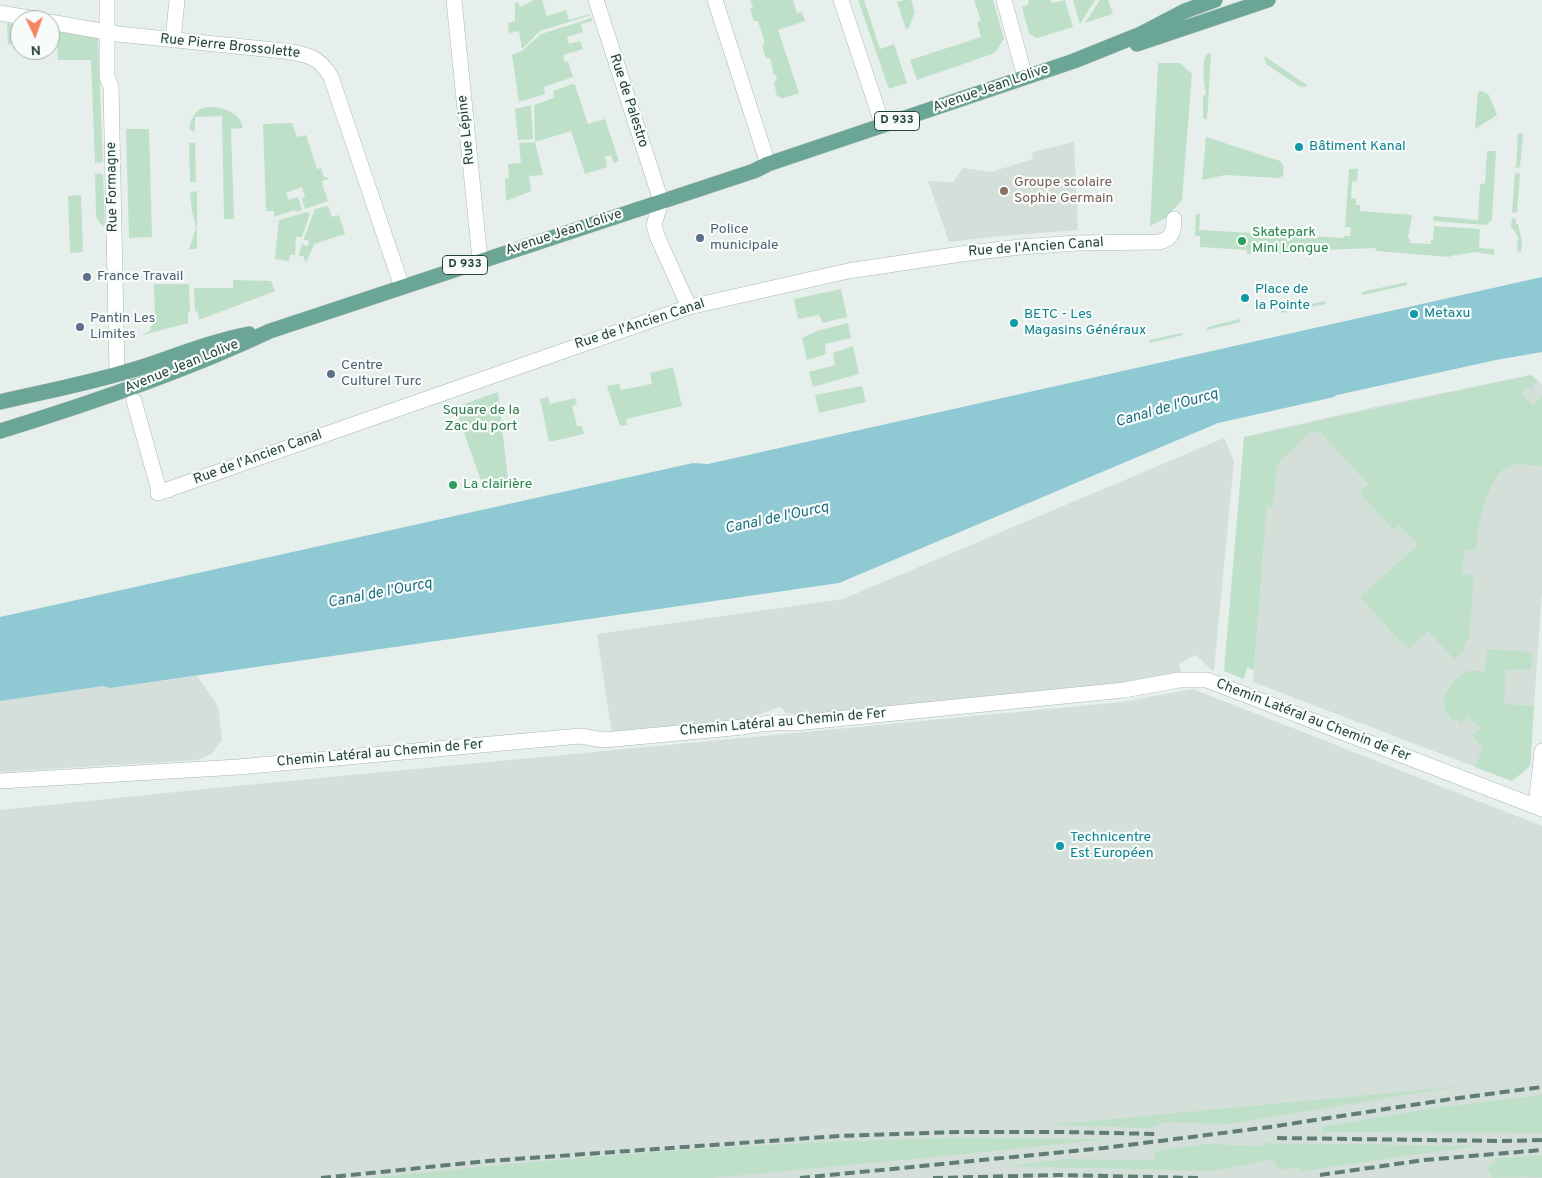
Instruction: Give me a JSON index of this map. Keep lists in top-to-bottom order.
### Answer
{
  "streets": {
    "main road": ["Avenue Jean Lolive", "D 933"],
    "street": [
      "Rue Pierre Brossolette",
      "Rue de Palestro",
      "Rue Lépine",
      "Rue Formagne",
      "Rue de l'Ancien Canal",
      "Chemin Latéral au Chemin de Fer"
    ]
  },
  "crossings": [
    ["Rue Pierre Brossolette", "Avenue Jean Lolive"],
    ["Rue Pierre Brossolette", "Rue Formagne"],
    ["Avenue Jean Lolive", "Rue de Palestro"],
    ["Avenue Jean Lolive", "D 933"],
    ["Avenue Jean Lolive", "Rue Lépine"],
    ["D 933", "Rue Formagne"]
  ],
  "water": ["Canal de l'Ourcq"],
  "parks": ["Square de la Zac du port"],
  "places": [
    "Bâtiment Kanal",
    "Groupe scolaire Sophie Germain",
    "Police municipale",
    "Skatepark Mini Longue",
    "France Travail",
    "Place de la Pointe",
    "Metaxu",
    "BETC - Les Magasins Généraux",
    "Pantin Les Limites",
    "Centre Culturel Turc",
    "La clairière",
    "Technicentre Est Européen"
  ],
  "north": "bottom"
}
